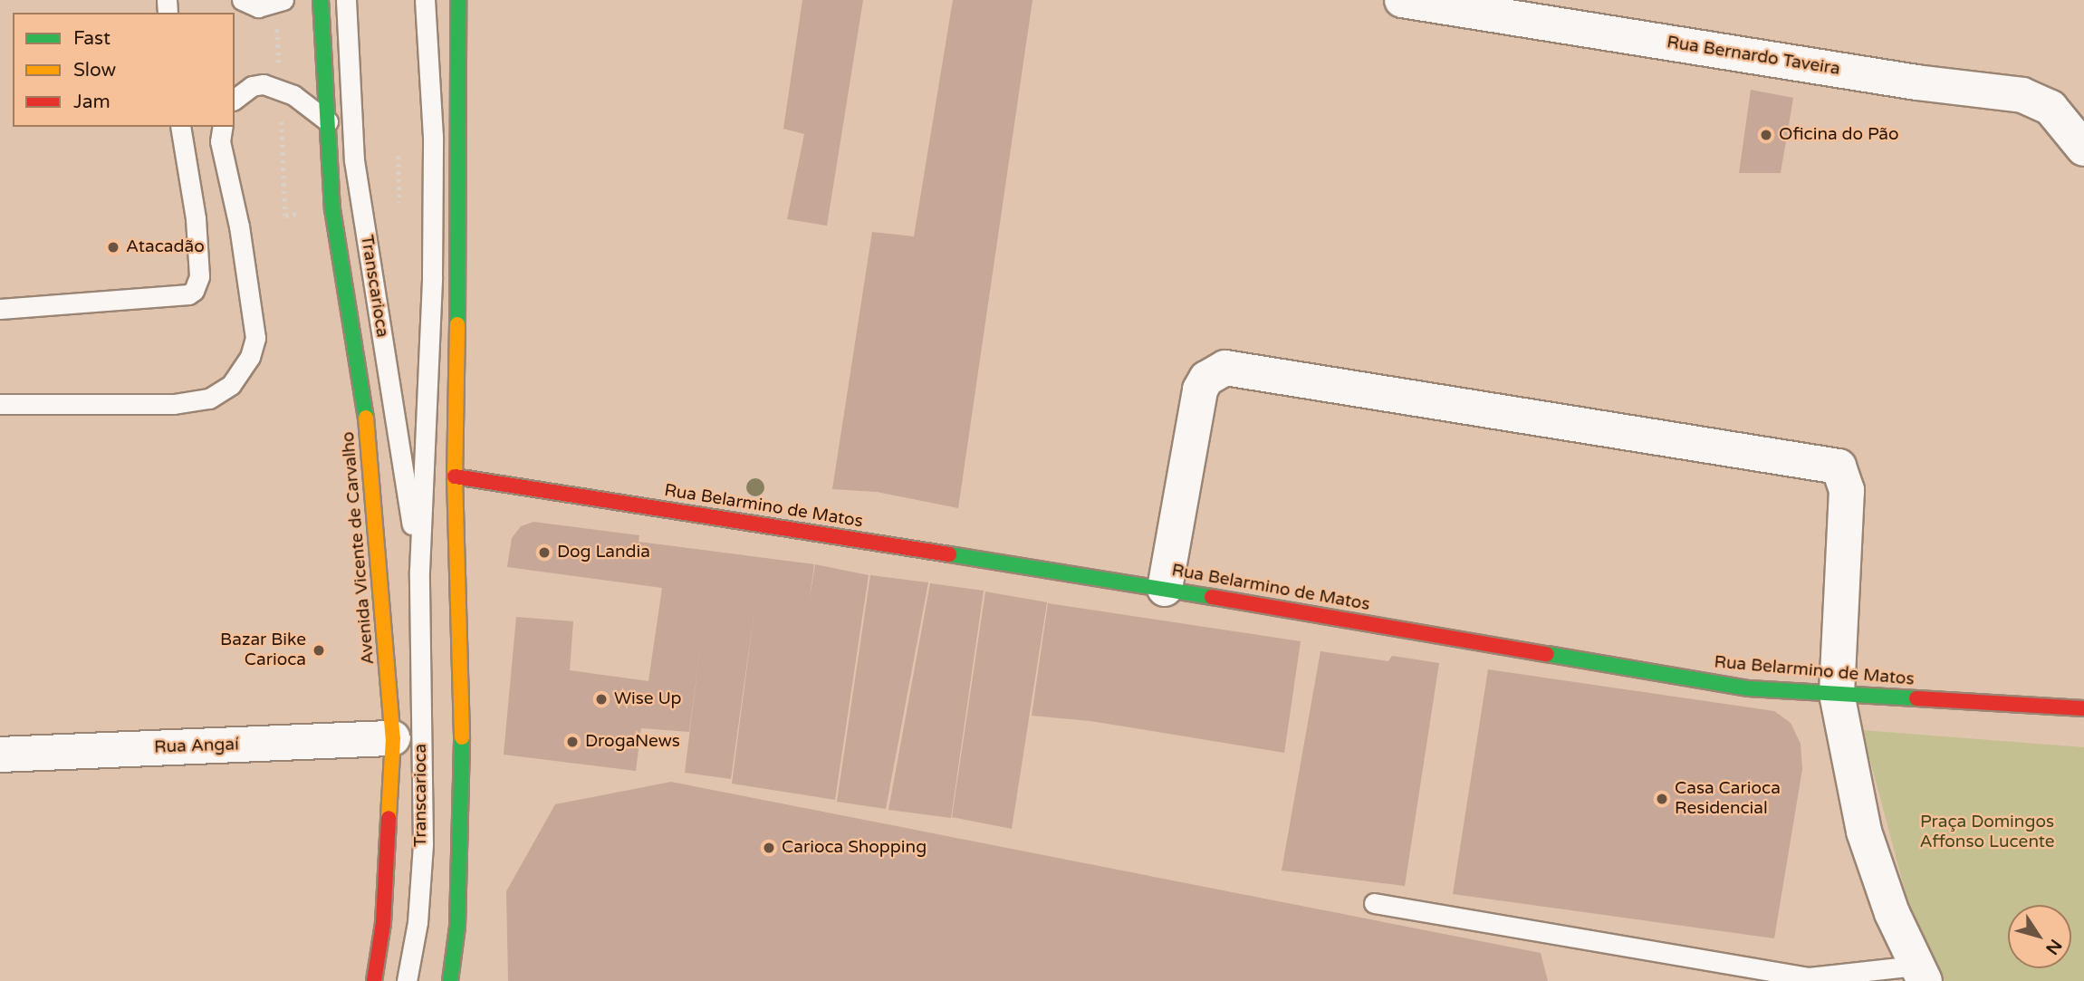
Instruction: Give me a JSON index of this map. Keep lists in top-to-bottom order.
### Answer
{
  "streets": {
    "main road": ["Rua Belarmino de Matos", "Avenida Vicente de Carvalho"],
    "street": ["Rua Bernardo Taveira", "Rua Angaí"],
    "lane": ["Transcarioca"]
  },
  "crossings": [
    ["Avenida Vicente de Carvalho", "Rua Angaí"]
  ],
  "parks": ["Praça Domingos Affonso Lucente"],
  "places": [
    "Oficina do Pão",
    "Atacadão",
    "Dog Landia",
    "Bazar Bike Carioca",
    "Wise Up",
    "DrogaNews",
    "Casa Carioca Residencial",
    "Carioca Shopping"
  ],
  "legend": ["Fast", "Slow", "Jam"],
  "north": "bottom right"
}
